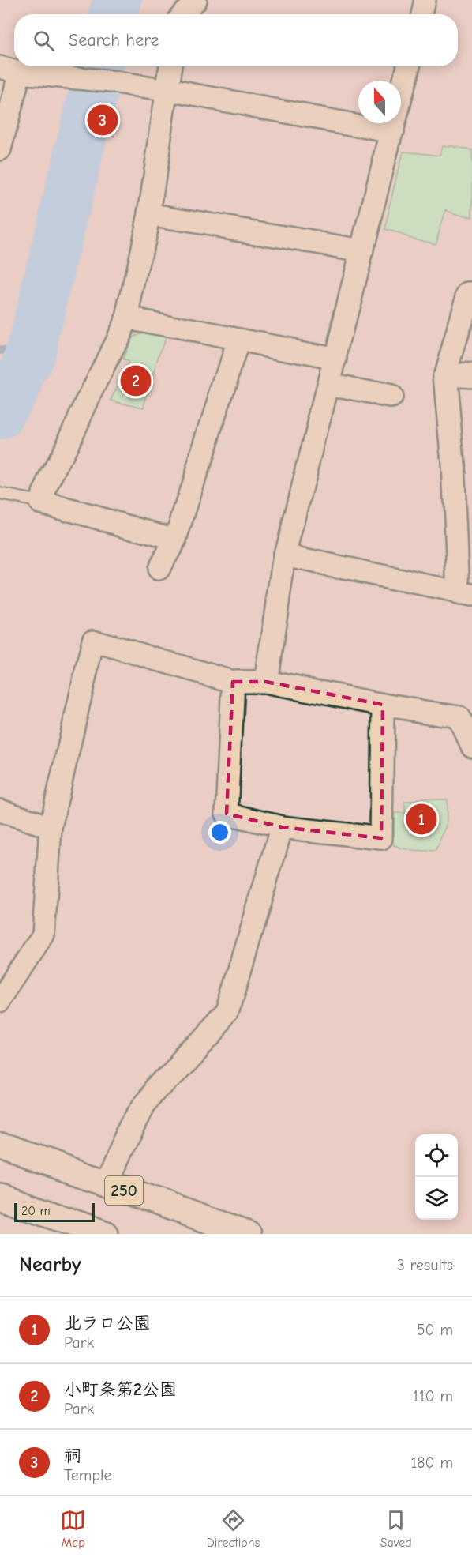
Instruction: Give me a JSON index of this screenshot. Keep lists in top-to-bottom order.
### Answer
{
  "streets": {
    "highway": ["250"]
  },
  "scale_bar": "20 m",
  "north": "top",
  "page": {
    "search": "Search here",
    "pins": ["3", "2", "1"],
    "scale": "20 m",
    "heading": ["Nearby", "3 results"],
    "list": [
      {
        "mark": "1",
        "name": "北ラロ公園",
        "note": "Park",
        "value": "50 m"
      },
      {
        "mark": "2",
        "name": "小町条第2公園",
        "note": "Park",
        "value": "110 m"
      },
      {
        "mark": "3",
        "name": "祠",
        "note": "Temple",
        "value": "180 m"
      }
    ],
    "nav": ["Map", "Directions", "Saved"]
  }
}
